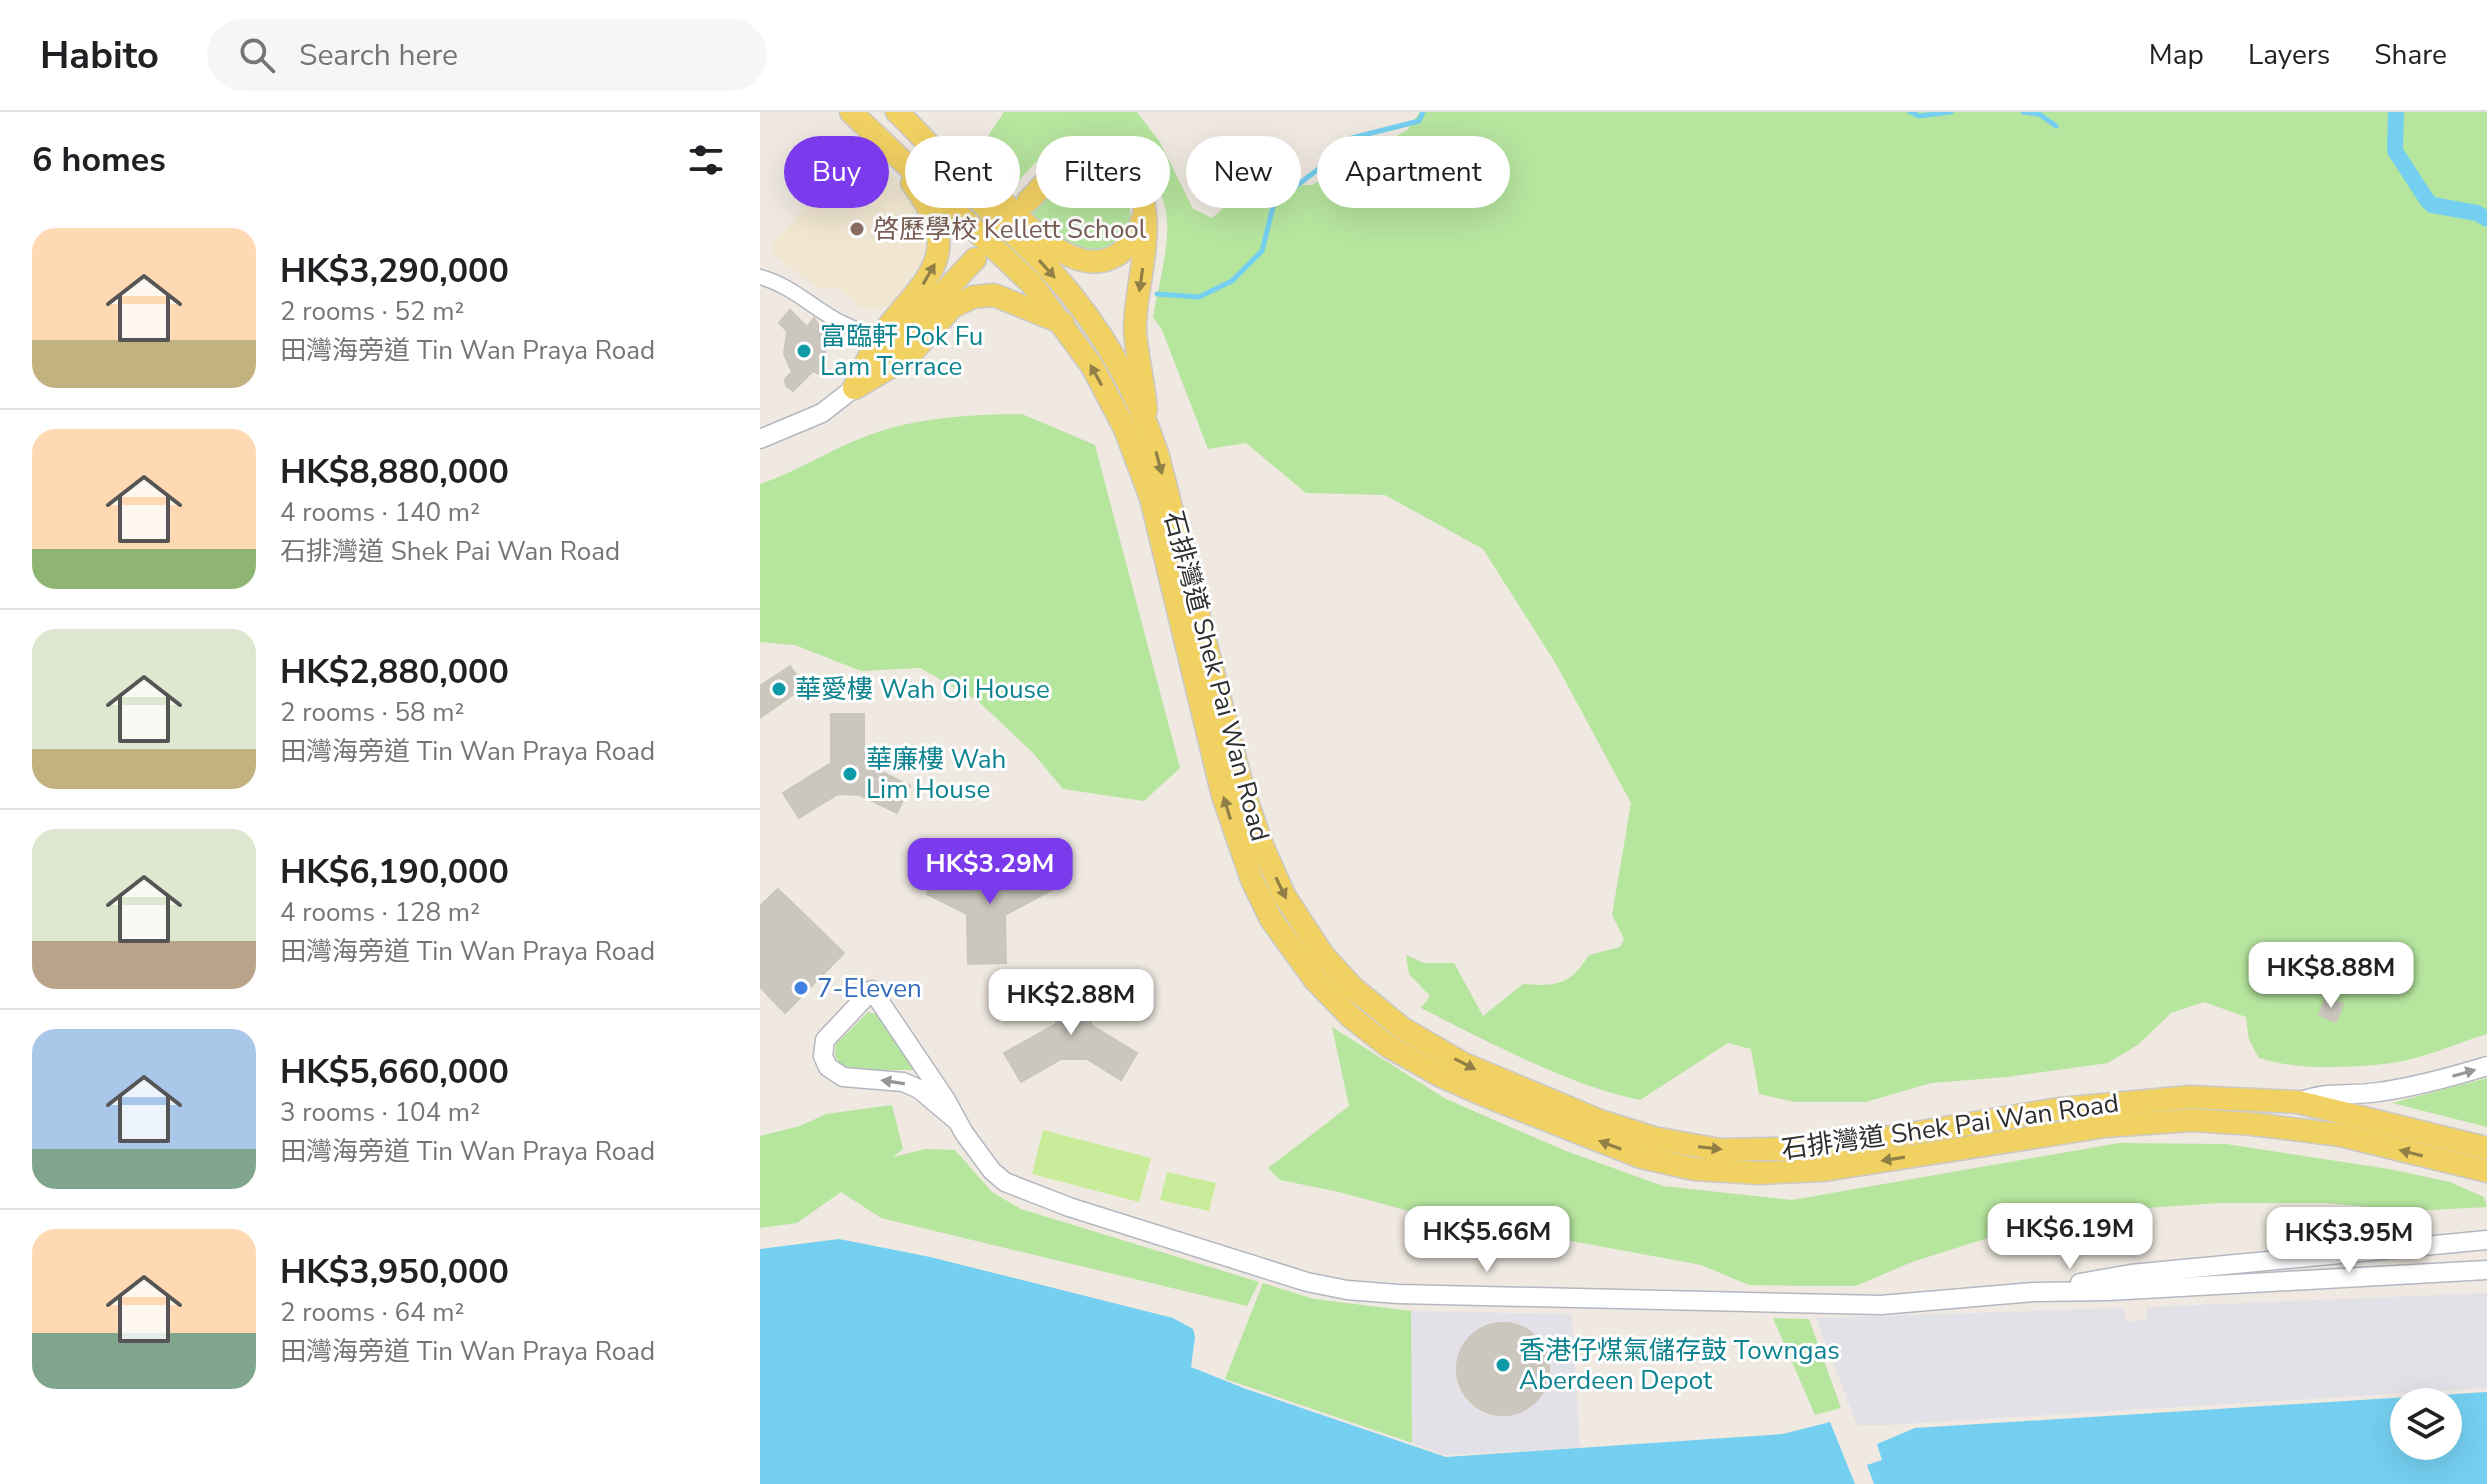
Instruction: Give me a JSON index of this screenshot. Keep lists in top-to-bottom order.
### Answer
{
  "streets": {
    "main road": ["石排灣道 Shek Pai Wan Road"]
  },
  "places": [
    "啓歷學校 Kellett School",
    "富臨軒 Pok Fu Lam Terrace",
    "華愛樓 Wah Oi House",
    "華廉樓 Wah Lim House",
    "7-Eleven",
    "香港仔煤氣儲存鼓 Towngas Aberdeen Depot"
  ],
  "page": {
    "header": "Habito",
    "search": "Search here",
    "nav": ["Map", "Layers", "Share"],
    "heading": "6 homes",
    "chip": [
      "Buy",
      "Rent",
      "Filters",
      "New",
      "Apartment"
    ],
    "list": [
      {
        "name": "HK$3,290,000",
        "note": "2 rooms · 52 m² · 田灣海旁道 Tin Wan Praya Road"
      },
      {
        "name": "HK$8,880,000",
        "note": "4 rooms · 140 m² · 石排灣道 Shek Pai Wan Road"
      },
      {
        "name": "HK$2,880,000",
        "note": "2 rooms · 58 m² · 田灣海旁道 Tin Wan Praya Road"
      },
      {
        "name": "HK$6,190,000",
        "note": "4 rooms · 128 m² · 田灣海旁道 Tin Wan Praya Road"
      },
      {
        "name": "HK$5,660,000",
        "note": "3 rooms · 104 m² · 田灣海旁道 Tin Wan Praya Road"
      },
      {
        "name": "HK$3,950,000",
        "note": "2 rooms · 64 m² · 田灣海旁道 Tin Wan Praya Road"
      }
    ],
    "price": [
      "HK$3.29M",
      "HK$8.88M",
      "HK$2.88M",
      "HK$6.19M",
      "HK$5.66M",
      "HK$3.95M"
    ]
  }
}
